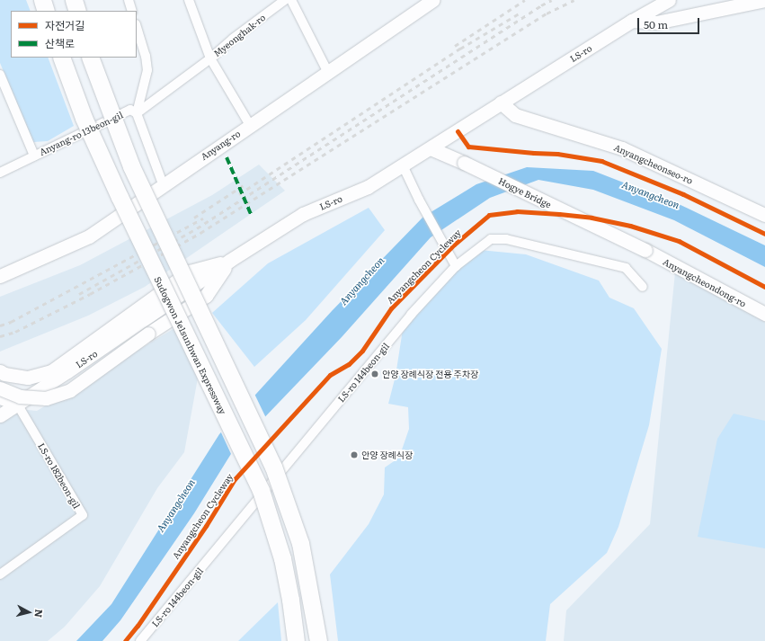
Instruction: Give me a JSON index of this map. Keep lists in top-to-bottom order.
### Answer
{
  "streets": {
    "highway": ["Sudogwon Je1sunhwan Expressway"],
    "street": [
      "Myeonghak-ro",
      "LS-ro",
      "Anyang-ro 13beon-gil",
      "Anyang-ro",
      "Anyangcheonseo-ro",
      "Hogye Bridge",
      "Anyangcheondong-ro",
      "LS-ro 144beon-gil",
      "LS-ro 182beon-gil"
    ],
    "cycle path": ["Anyangcheon Cycleway"]
  },
  "crossings": [
    ["Myeonghak-ro", "Anyang-ro 13beon-gil"],
    ["Myeonghak-ro", "Anyang-ro"],
    ["LS-ro", "Anyangcheonseo-ro"],
    ["LS-ro", "Hogye Bridge"],
    ["LS-ro", "LS-ro 182beon-gil"],
    ["Anyang-ro 13beon-gil", "Anyang-ro"],
    ["Hogye Bridge", "Anyangcheondong-ro"]
  ],
  "water": ["Anyangcheon"],
  "places": ["안양 장례식장 전용 주차장", "안양 장례식장"],
  "legend": ["자전거길", "산책로"],
  "scale_bar": "50 m",
  "north": "right"
}
